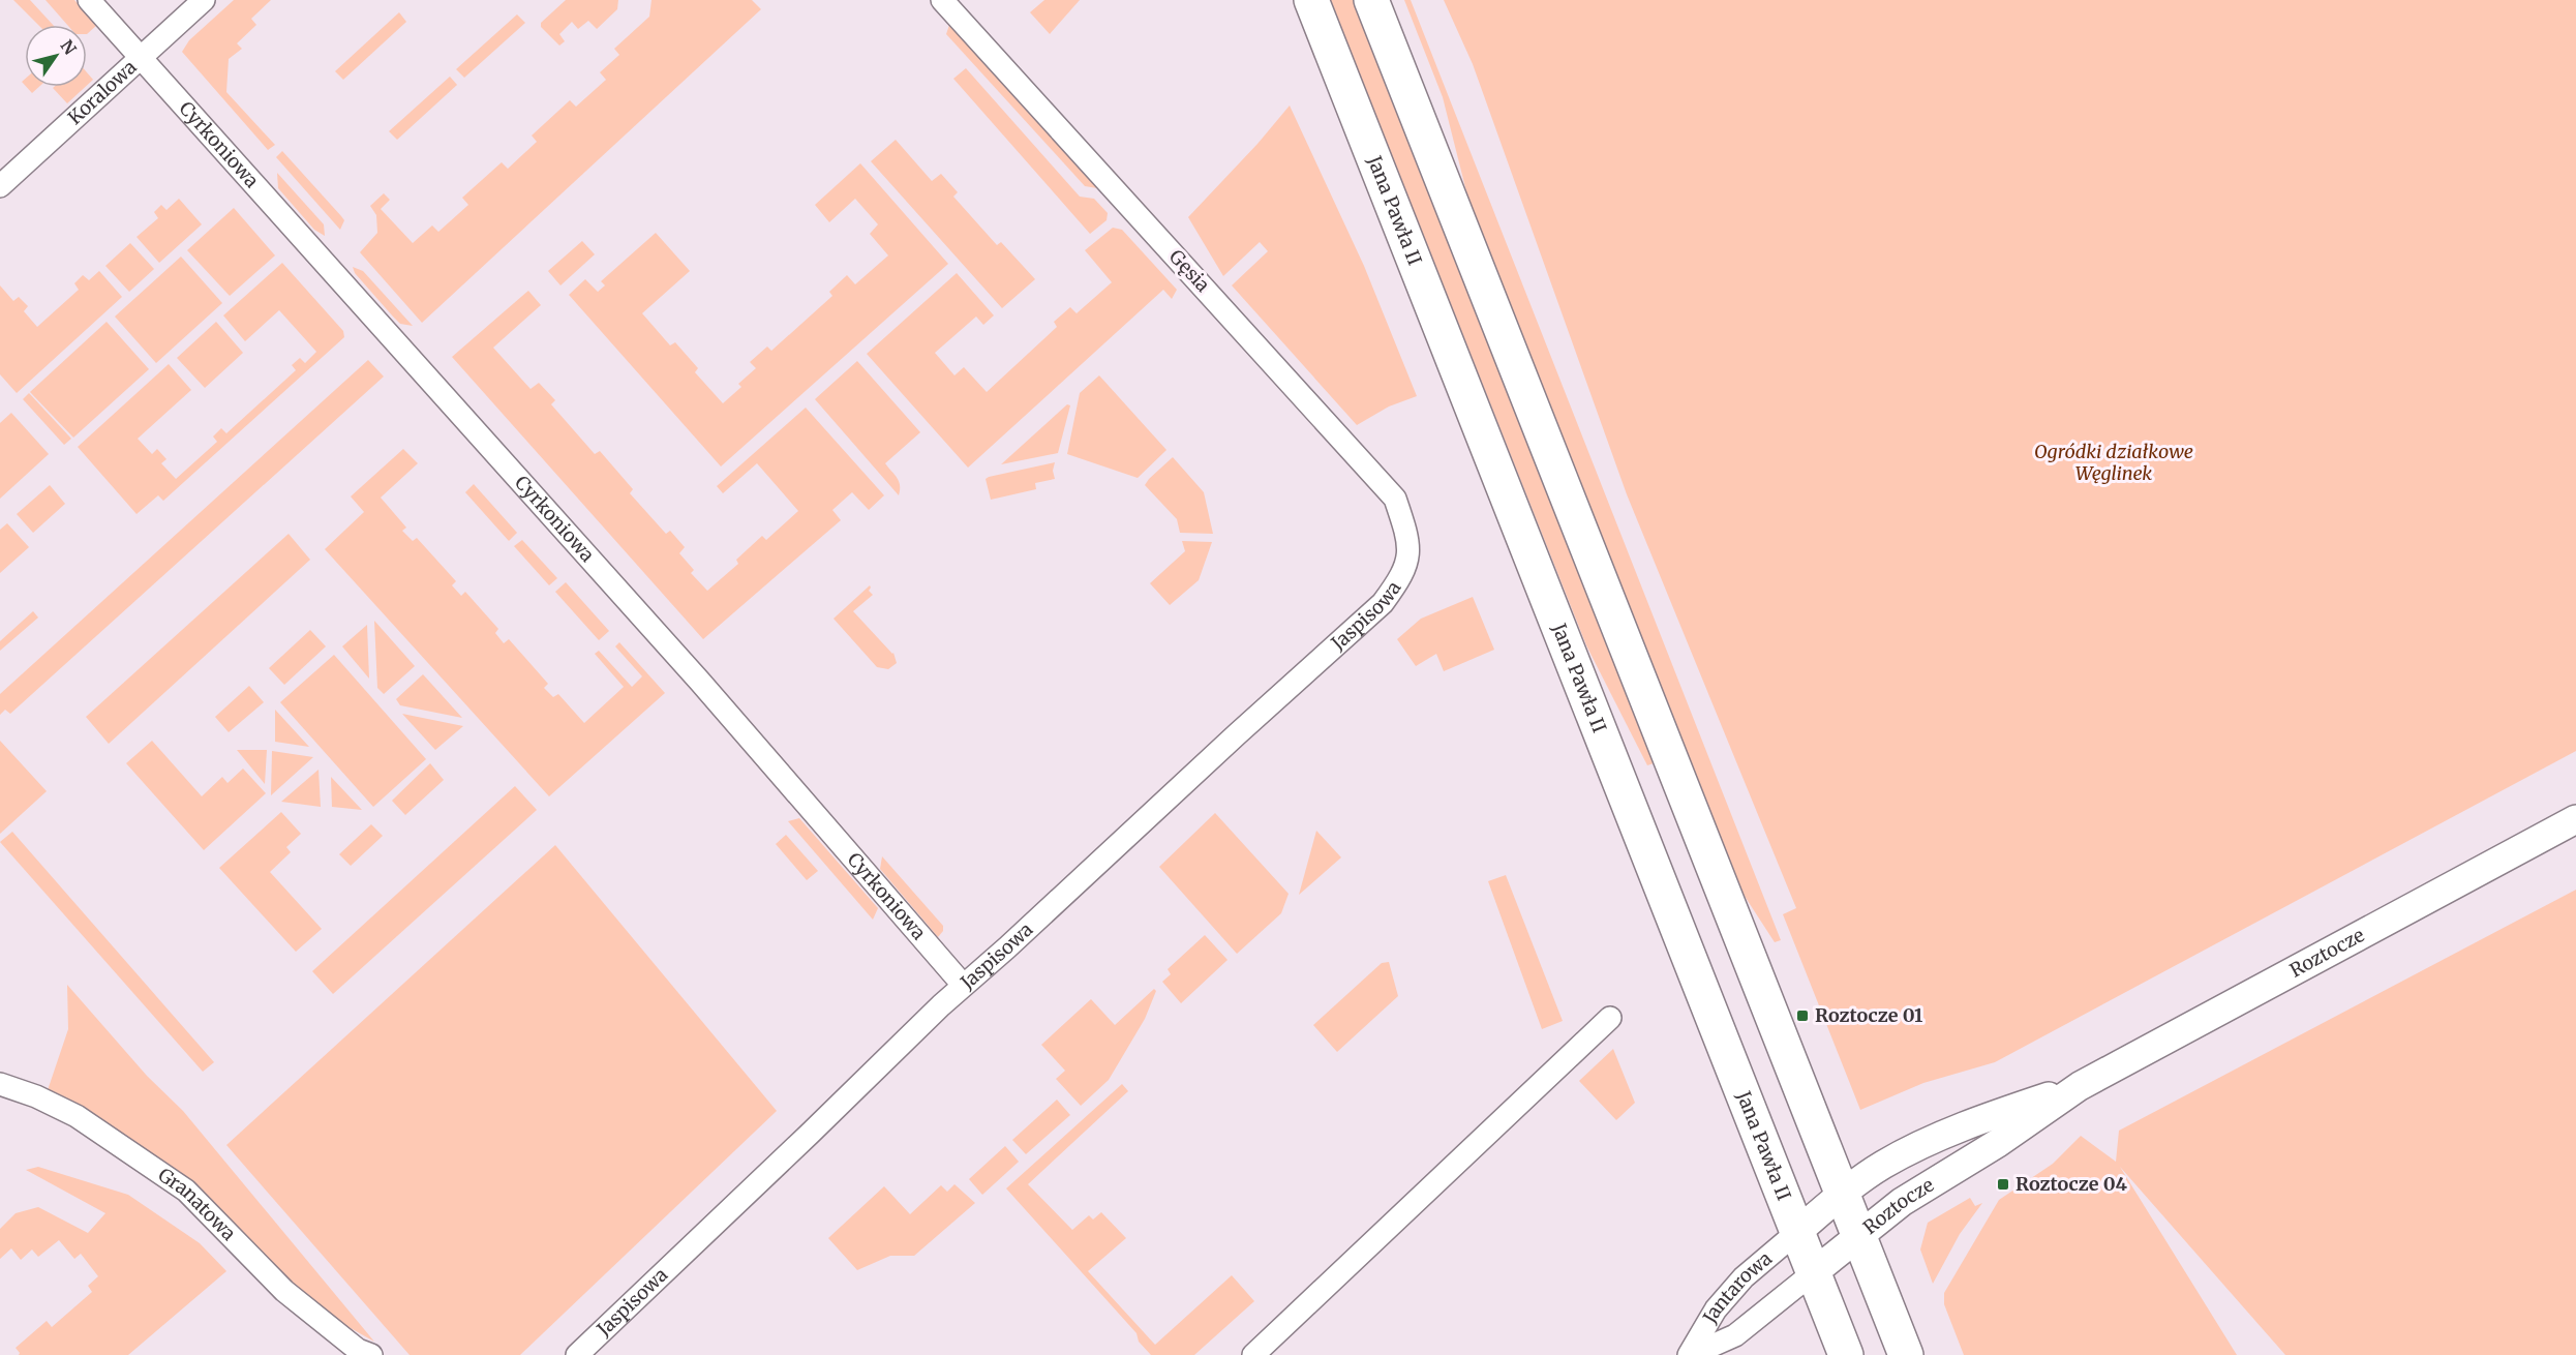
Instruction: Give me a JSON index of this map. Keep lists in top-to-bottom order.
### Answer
{
  "streets": {
    "main road": ["Jana Pawła II"],
    "street": [
      "Koralowa",
      "Cyrkoniowa",
      "Gęsia",
      "Jaspisowa",
      "Roztocze",
      "Granatowa",
      "Jantarowa"
    ]
  },
  "crossings": [
    ["Koralowa", "Cyrkoniowa"],
    ["Cyrkoniowa", "Jaspisowa"],
    ["Jana Pawła II", "Roztocze"],
    ["Jana Pawła II", "Jantarowa"],
    ["Gęsia", "Jaspisowa"],
    ["Roztocze", "Jantarowa"]
  ],
  "parks": ["Ogródki działkowe Węglinek"],
  "places": {
    "transit": ["Roztocze 01", "Roztocze 04"]
  },
  "north": "top right"
}
